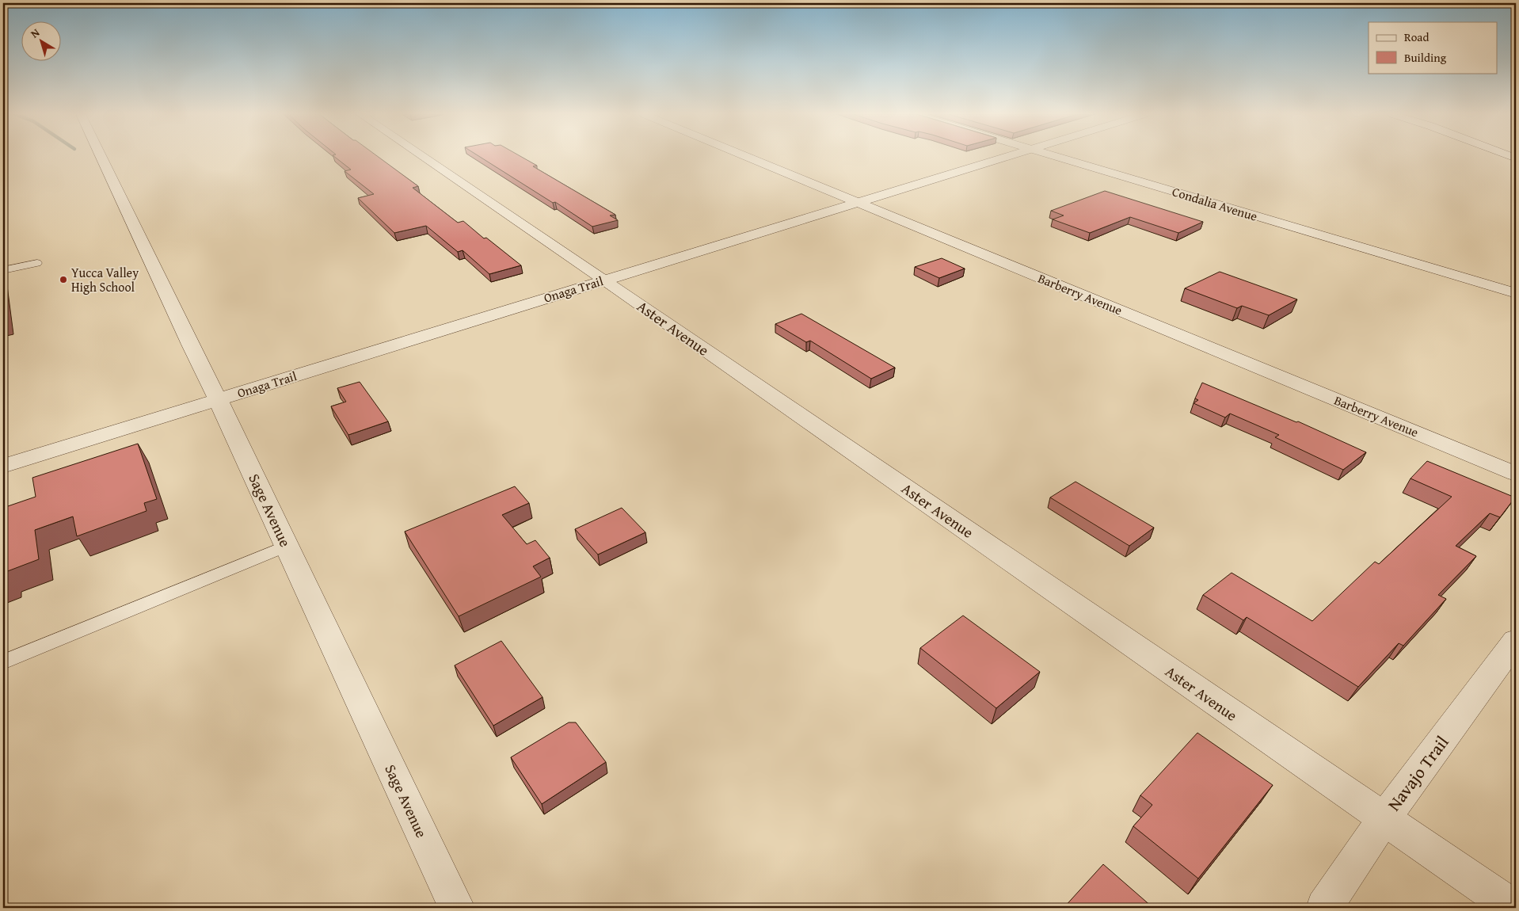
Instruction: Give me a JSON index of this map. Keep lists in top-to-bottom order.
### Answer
{
  "streets": {
    "street": [
      "Condalia Avenue",
      "Onaga Trail",
      "Barberry Avenue",
      "Aster Avenue",
      "Sage Avenue",
      "Navajo Trail"
    ]
  },
  "crossings": [
    ["Onaga Trail", "Barberry Avenue"],
    ["Onaga Trail", "Aster Avenue"],
    ["Onaga Trail", "Sage Avenue"],
    ["Aster Avenue", "Navajo Trail"]
  ],
  "places": ["Yucca Valley High School"],
  "legend": ["Road", "Building"],
  "north": "top left"
}
